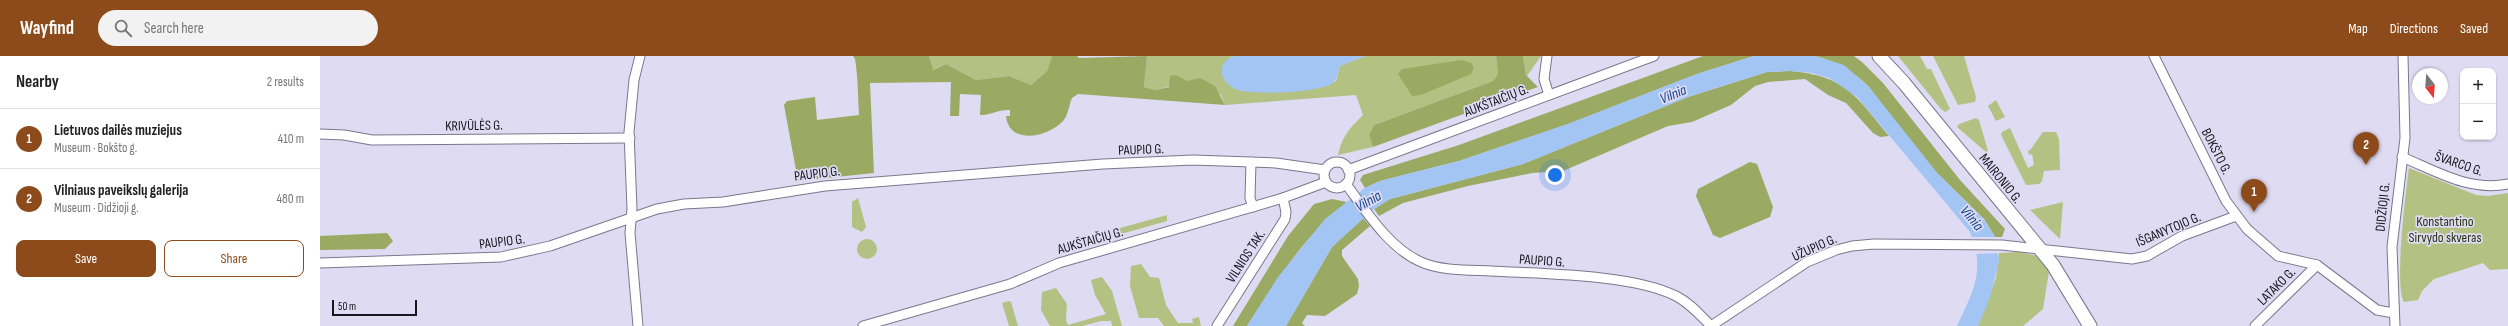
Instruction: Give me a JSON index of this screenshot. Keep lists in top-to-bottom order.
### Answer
{
  "streets": {
    "main road": ["MAIRONIO G."],
    "street": [
      "AUKŠTAIČIŲ G.",
      "KRIVŪLĖS G.",
      "PAUPIO G.",
      "BOKŠTO G.",
      "ŠVARCO G.",
      "DIDŽIOJI G.",
      "IŠGANYTOJO G.",
      "UŽUPIO G.",
      "VILNIOS TAK.",
      "LATAKO G."
    ]
  },
  "crossings": [
    ["AUKŠTAIČIŲ G.", "PAUPIO G."],
    ["AUKŠTAIČIŲ G.", "VILNIOS TAK."],
    ["PAUPIO G.", "UŽUPIO G."],
    ["BOKŠTO G.", "DIDŽIOJI G."],
    ["BOKŠTO G.", "IŠGANYTOJO G."],
    ["BOKŠTO G.", "LATAKO G."],
    ["ŠVARCO G.", "DIDŽIOJI G."],
    ["MAIRONIO G.", "IŠGANYTOJO G."],
    ["MAIRONIO G.", "UŽUPIO G."],
    ["IŠGANYTOJO G.", "UŽUPIO G."]
  ],
  "water": ["Vilnia"],
  "parks": ["Konstantino Sirvydo skveras"],
  "scale_bar": "50 m",
  "north": "bottom",
  "page": {
    "header": "Wayfind",
    "search": "Search here",
    "nav": ["Map", "Directions", "Saved"],
    "heading": ["Nearby", "2 results"],
    "map_buttons": ["+", "−"],
    "list": [
      {
        "mark": "1",
        "name": "Lietuvos dailės muziejus",
        "note": "Museum · Bokšto g.",
        "value": "410 m"
      },
      {
        "mark": "2",
        "name": "Vilniaus paveikslų galerija",
        "note": "Museum · Didžioji g.",
        "value": "480 m"
      }
    ],
    "pins": ["2", "1"],
    "buttons": ["Save", "Share"],
    "scale": "50 m"
  }
}
